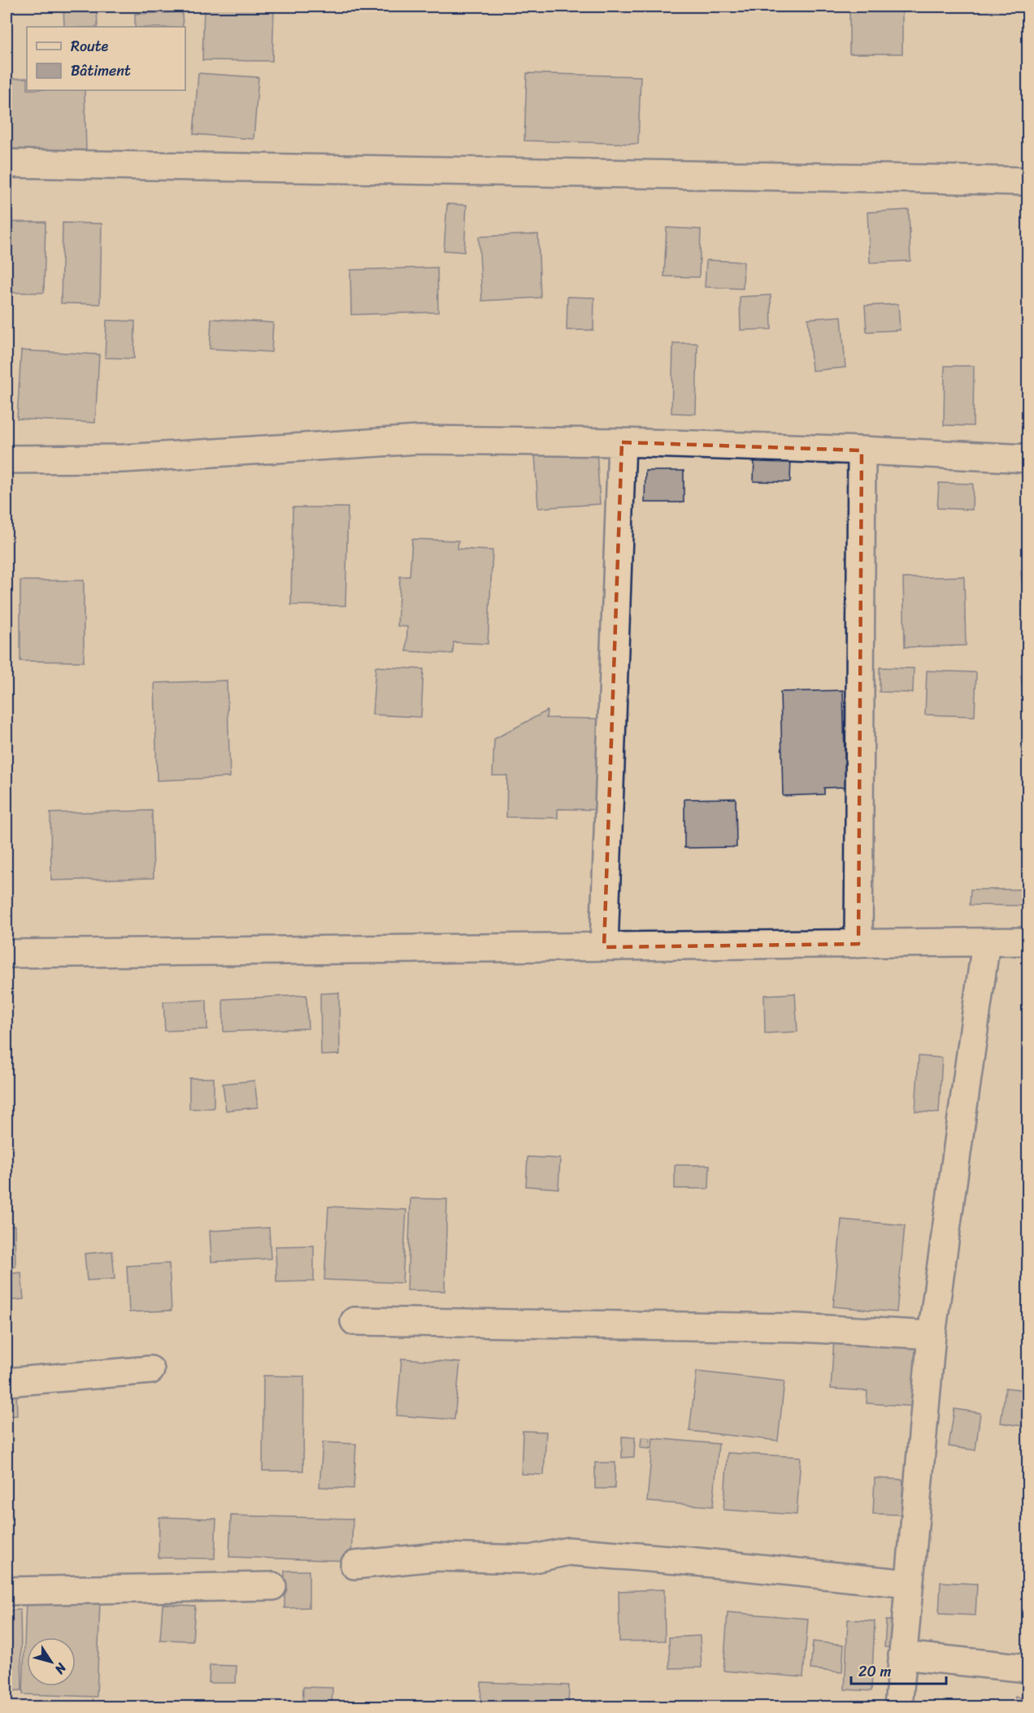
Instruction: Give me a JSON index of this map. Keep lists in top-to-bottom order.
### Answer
{
  "legend": ["Route", "Bâtiment"],
  "scale_bar": "20 m",
  "north": "bottom right"
}
